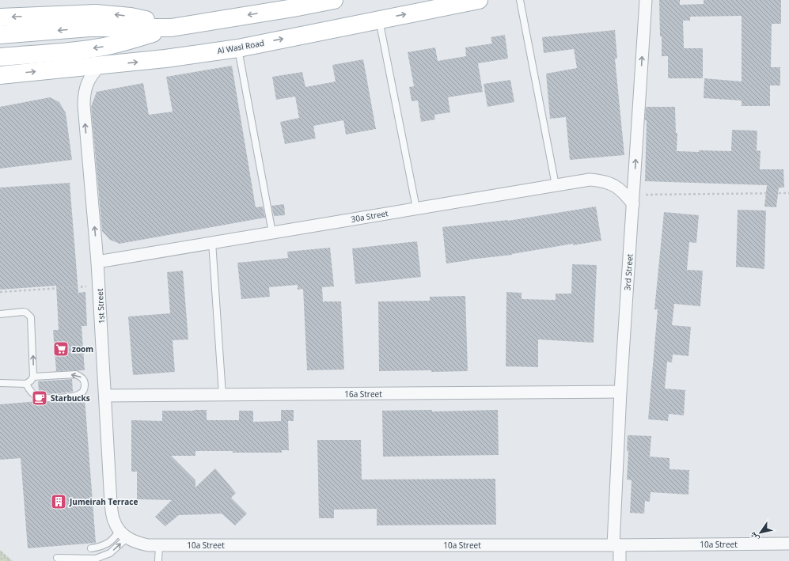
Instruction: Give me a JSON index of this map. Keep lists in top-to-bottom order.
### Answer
{
  "streets": {
    "main road": ["Al Wasl Road"],
    "street": [
      "30a Street",
      "3rd Street",
      "1st Street",
      "16a Street",
      "10a Street"
    ]
  },
  "crossings": [
    ["Al Wasl Road", "1st Street"],
    ["30a Street", "3rd Street"],
    ["30a Street", "1st Street"],
    ["3rd Street", "16a Street"],
    ["3rd Street", "10a Street"],
    ["1st Street", "16a Street"],
    ["1st Street", "10a Street"]
  ],
  "one_way": ["3rd Street", "1st Street"],
  "places": {
    "supermarket": ["zoom"],
    "cafe": ["Starbucks"],
    "building": ["Jumeirah Terrace"]
  },
  "north": "bottom left"
}
